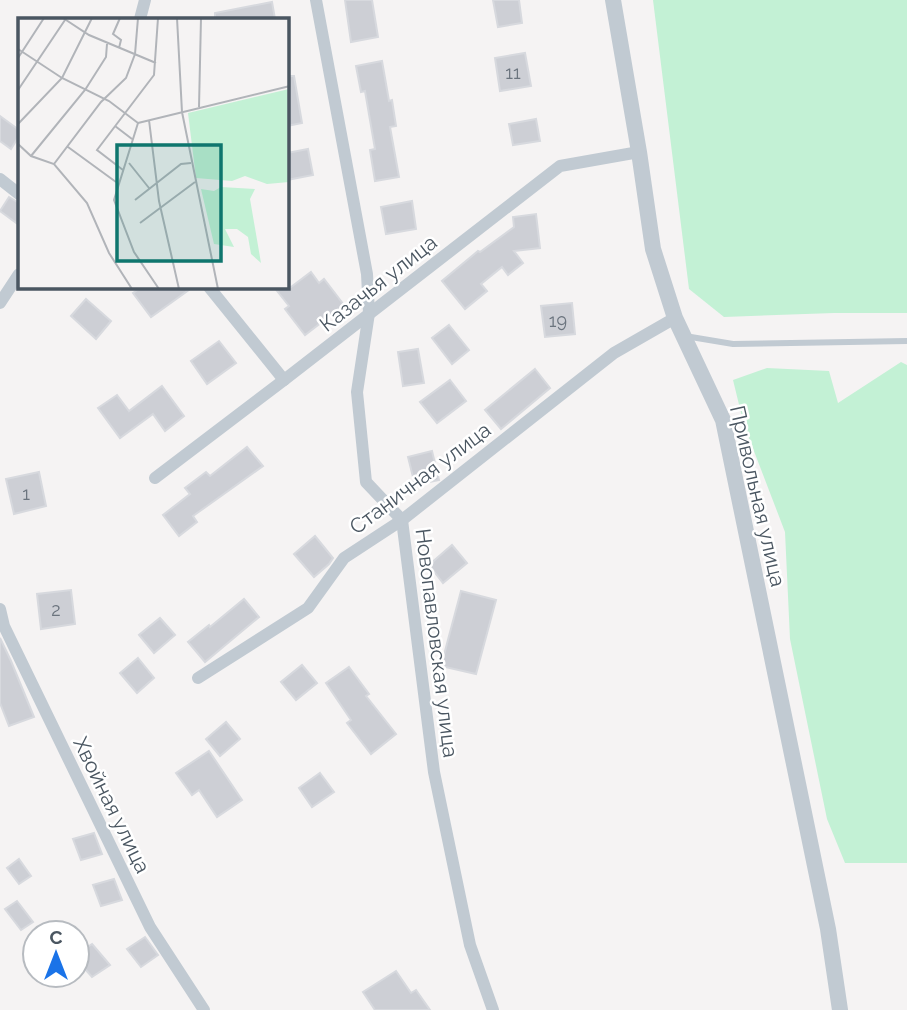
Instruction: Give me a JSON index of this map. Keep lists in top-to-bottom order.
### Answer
{
  "streets": {
    "street": [
      "Казачья улица",
      "Станичная улица",
      "Привольная улица",
      "Новопавловская улица",
      "Хвойная улица"
    ]
  },
  "crossings": [
    ["Казачья улица", "Привольная улица"],
    ["Казачья улица", "Новопавловская улица"],
    ["Станичная улица", "Привольная улица"],
    ["Станичная улица", "Новопавловская улица"]
  ],
  "house_numbers": [
    "11",
    "19",
    "1",
    "2"
  ],
  "north": "top"
}
